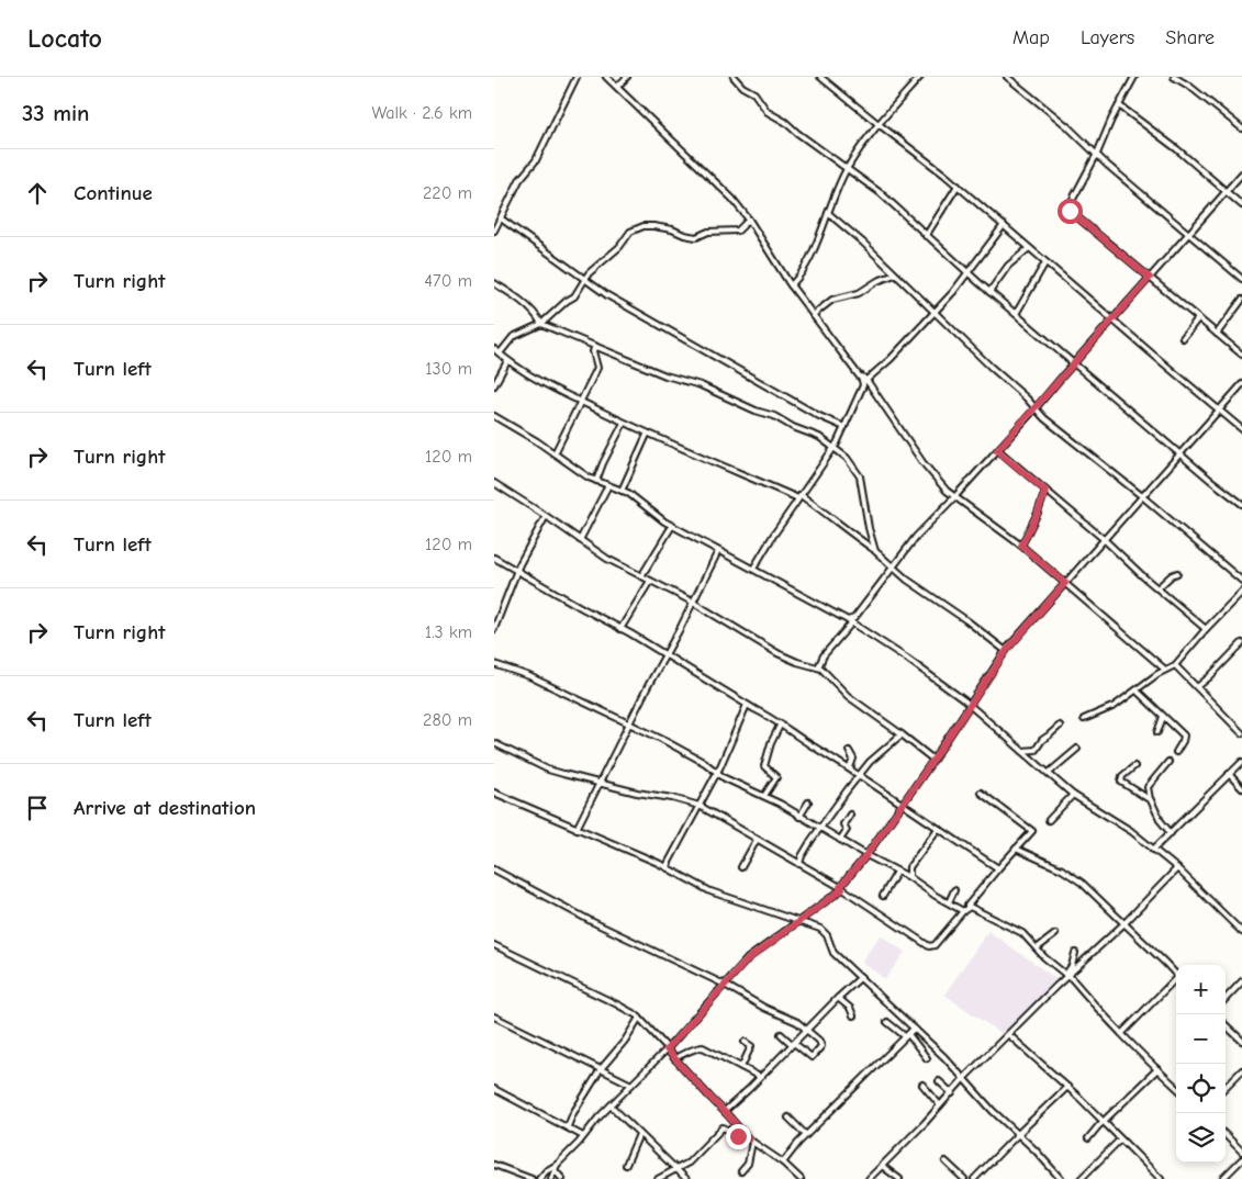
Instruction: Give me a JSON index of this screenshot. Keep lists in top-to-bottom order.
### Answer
{
  "page": {
    "header": "Locato",
    "nav": ["Map", "Layers", "Share"],
    "heading": ["33 min", "Walk · 2.6 km"],
    "list": [
      ["Continue", "220 m"],
      ["Turn right", "470 m"],
      ["Turn left", "130 m"],
      ["Turn right", "120 m"],
      ["Turn left", "120 m"],
      ["Turn right", "1.3 km"],
      ["Turn left", "280 m"],
      "Arrive at destination"
    ],
    "map_buttons": ["+", "−"]
  }
}
